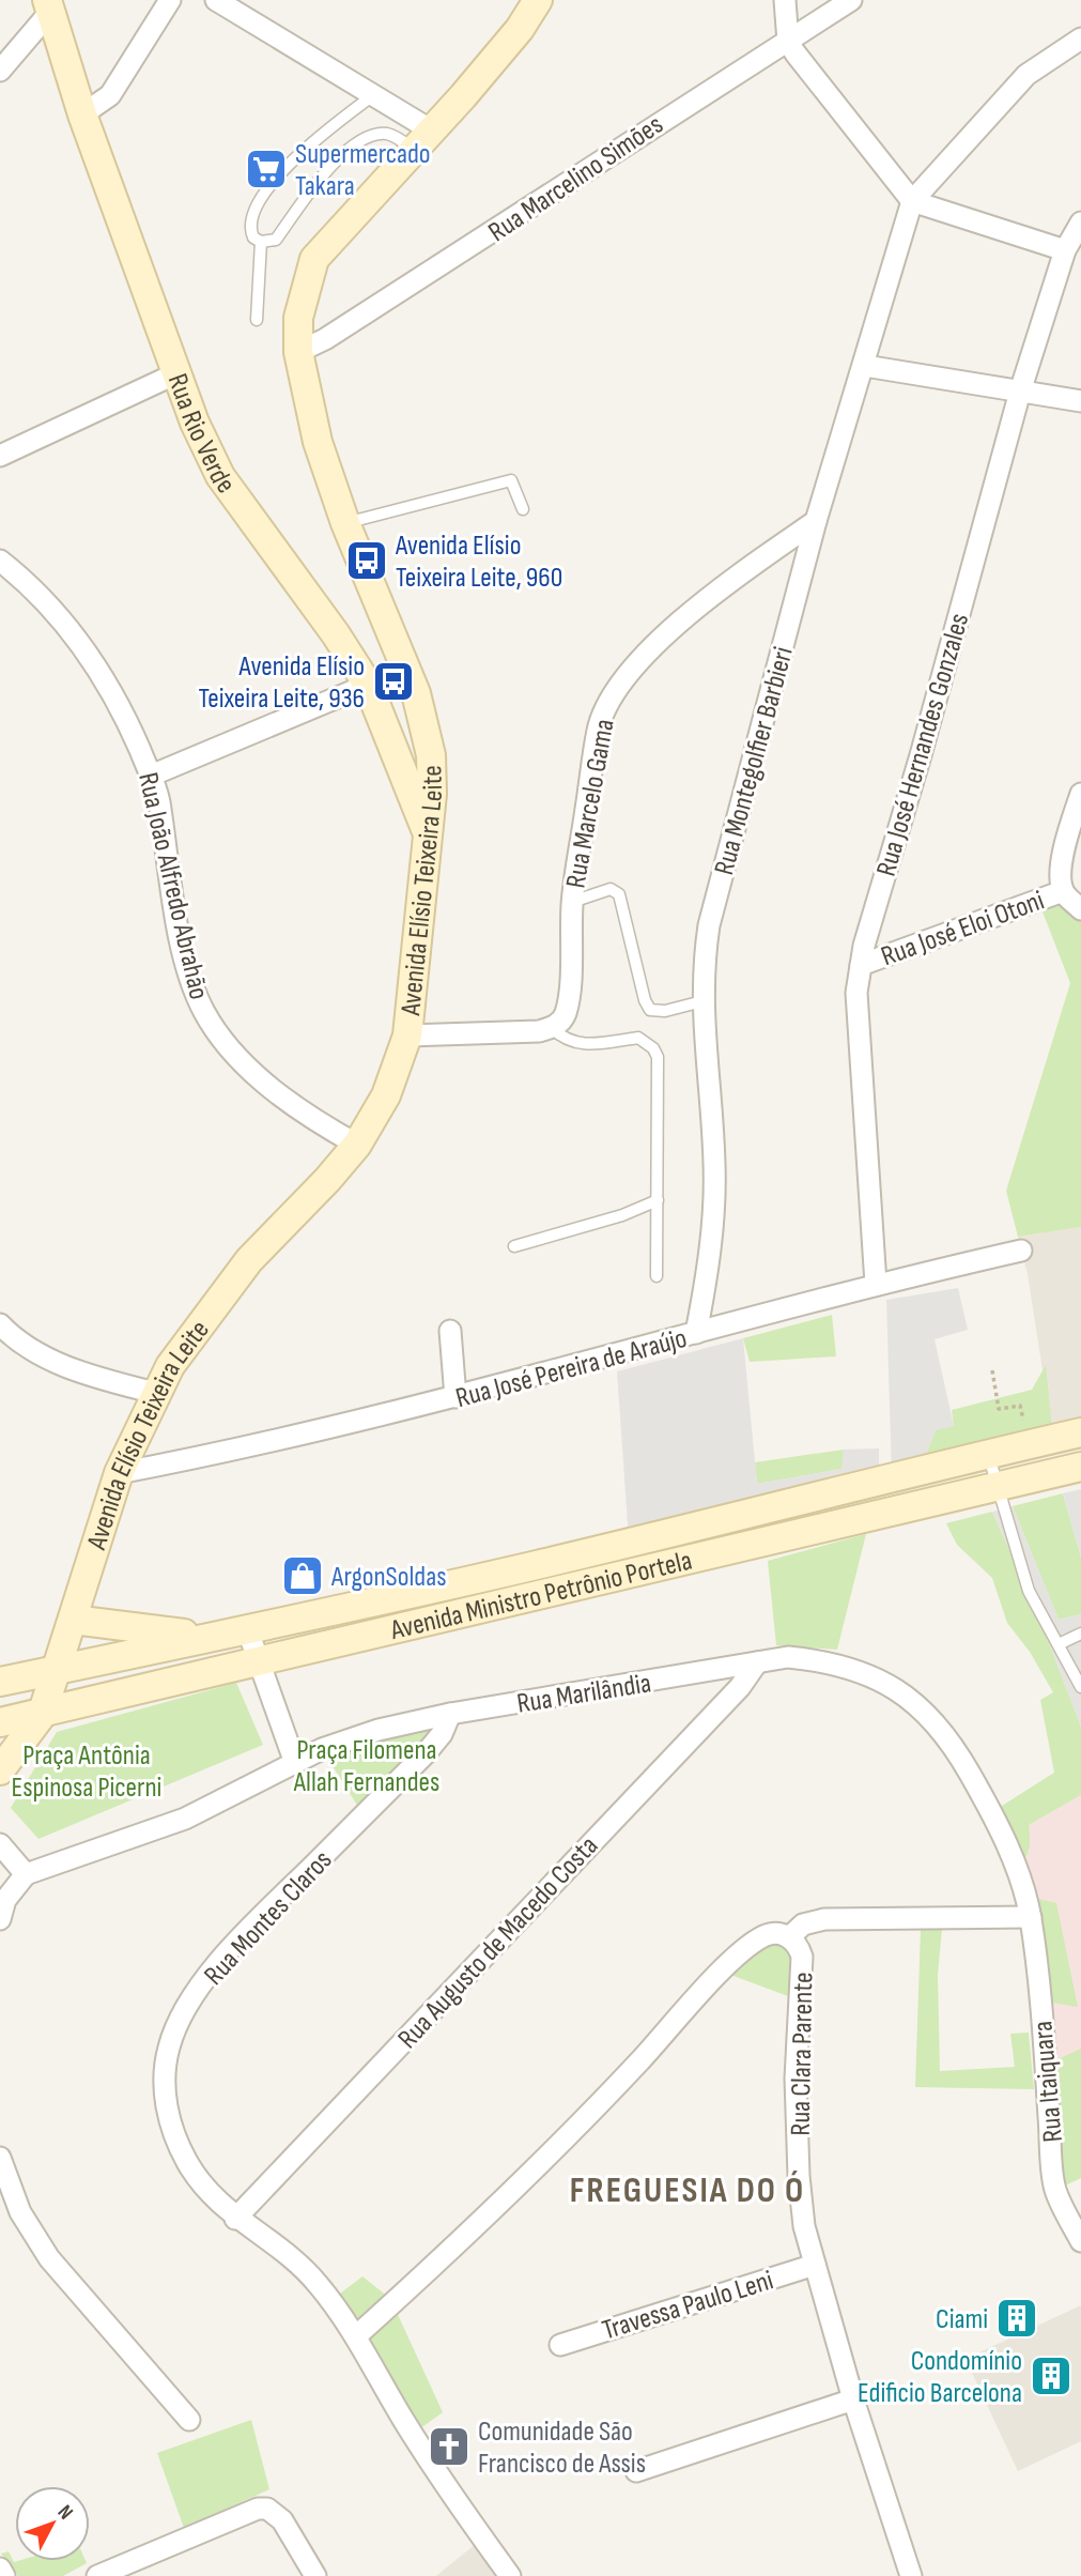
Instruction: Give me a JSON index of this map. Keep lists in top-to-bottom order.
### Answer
{
  "streets": {
    "street": [
      "Rua Marcelino Simões",
      "Rua Rio Verde",
      "Rua José Hernandes Gonzales",
      "Rua Montegolfier Barbieri",
      "Rua Marcelo Gama",
      "Rua João Alfredo Abrahão",
      "Avenida Elísio Teixeira Leite",
      "Rua José Eloi Otoni",
      "Rua José Pereira de Araújo",
      "Avenida Ministro Petrônio Portela",
      "Rua Marilândia",
      "Rua Montes Claros",
      "Rua Augusto de Macedo Costa",
      "Rua Clara Parente",
      "Rua Itaiquara",
      "Travessa Paulo Leni"
    ]
  },
  "crossings": [
    ["Rua Marcelino Simões", "Avenida Elísio Teixeira Leite"],
    ["Rua Rio Verde", "Avenida Elísio Teixeira Leite"],
    ["Rua José Hernandes Gonzales", "Rua José Eloi Otoni"],
    ["Rua José Hernandes Gonzales", "Rua José Pereira de Araújo"],
    ["Rua Montegolfier Barbieri", "Rua Marcelo Gama"],
    ["Rua Montegolfier Barbieri", "Rua José Pereira de Araújo"],
    ["Rua João Alfredo Abrahão", "Avenida Elísio Teixeira Leite"],
    ["Avenida Elísio Teixeira Leite", "Rua José Pereira de Araújo"],
    ["Avenida Elísio Teixeira Leite", "Avenida Ministro Petrônio Portela"],
    ["Rua Marilândia", "Rua Montes Claros"],
    ["Rua Marilândia", "Rua Augusto de Macedo Costa"],
    ["Rua Marilândia", "Rua Itaiquara"],
    ["Rua Montes Claros", "Rua Augusto de Macedo Costa"],
    ["Rua Montes Claros", "Rua Clara Parente"],
    ["Rua Clara Parente", "Travessa Paulo Leni"]
  ],
  "districts": ["FREGUESIA DO Ó"],
  "parks": ["Praça Filomena Allah Fernandes", "Praça Antônia Espinosa Picerni"],
  "places": {
    "supermarket": ["Supermercado Takara"],
    "bus stop": ["Avenida Elísio Teixeira Leite, 960", "Avenida Elísio Teixeira Leite, 936"],
    "shop": ["ArgonSoldas"],
    "building": ["Ciami", "Condomínio Edificio Barcelona"],
    "church": ["Comunidade São Francisco de Assis"]
  },
  "north": "top right"
}
